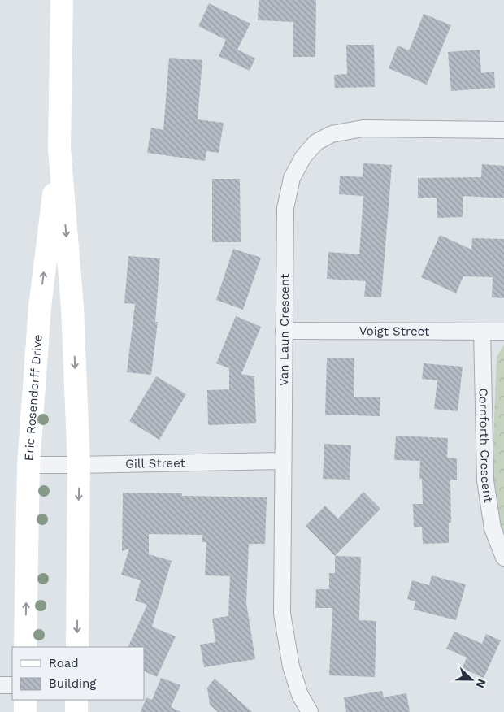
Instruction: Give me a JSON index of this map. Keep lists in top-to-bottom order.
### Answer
{
  "streets": {
    "street": [
      "Van Laun Crescent",
      "Voigt Street",
      "Eric Rosendorff Drive",
      "Cornforth Crescent",
      "Gill Street"
    ]
  },
  "crossings": [
    ["Van Laun Crescent", "Voigt Street"],
    ["Van Laun Crescent", "Gill Street"],
    ["Voigt Street", "Cornforth Crescent"],
    ["Eric Rosendorff Drive", "Gill Street"]
  ],
  "legend": ["Road", "Building"],
  "north": "right"
}
